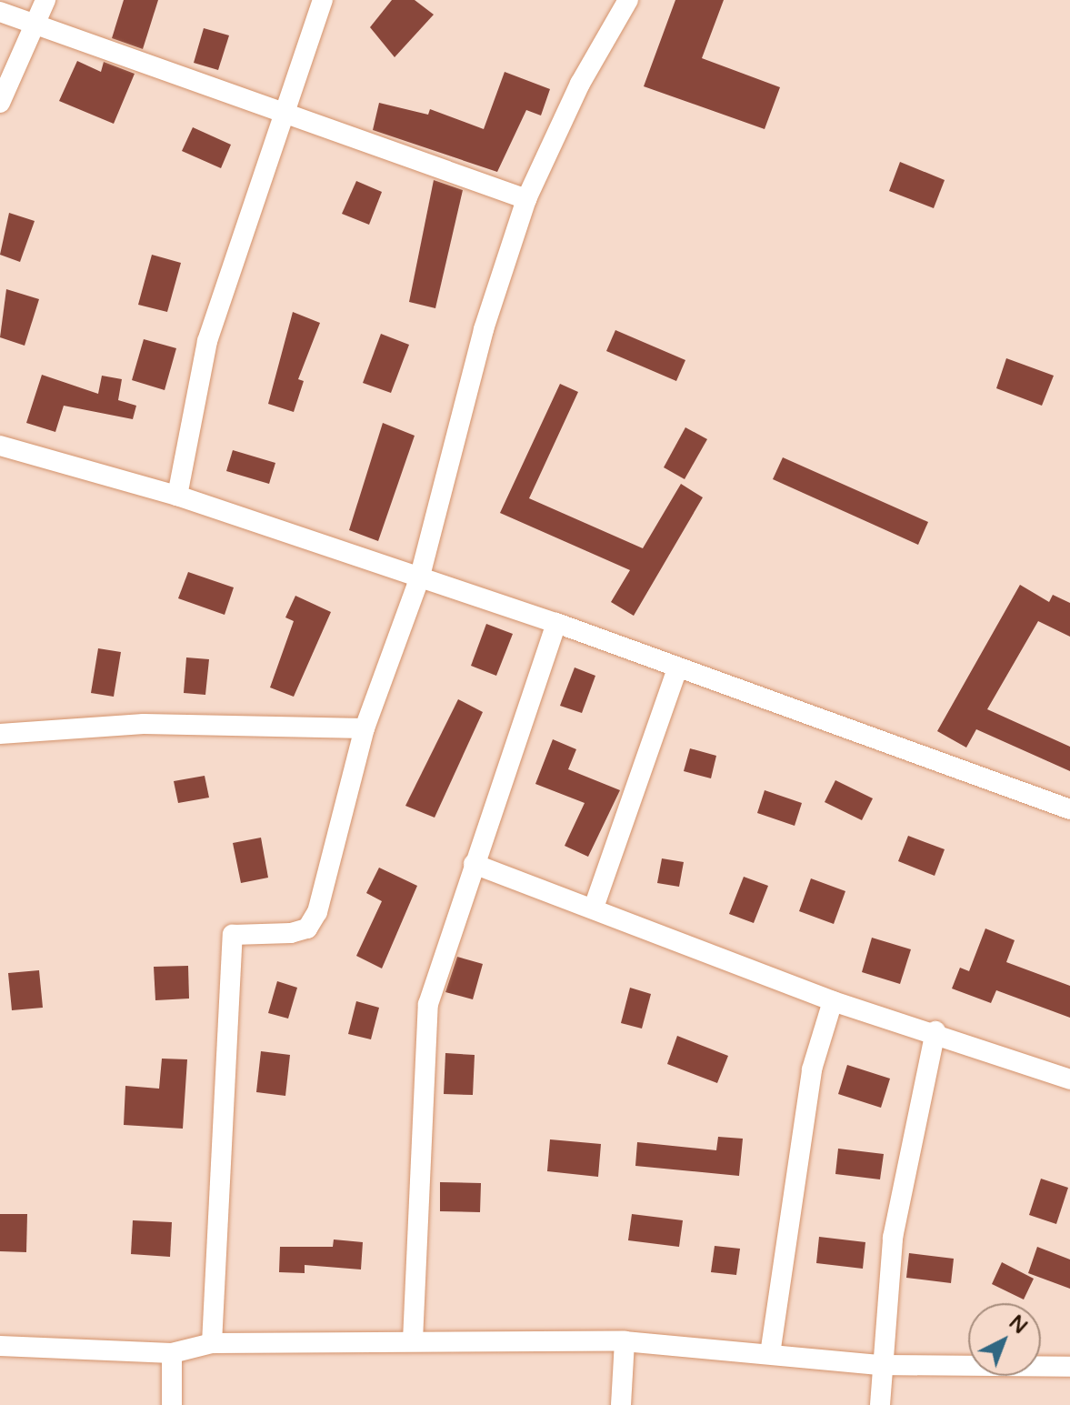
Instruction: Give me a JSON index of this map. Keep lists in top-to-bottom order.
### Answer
{
  "north": "top right"
}
